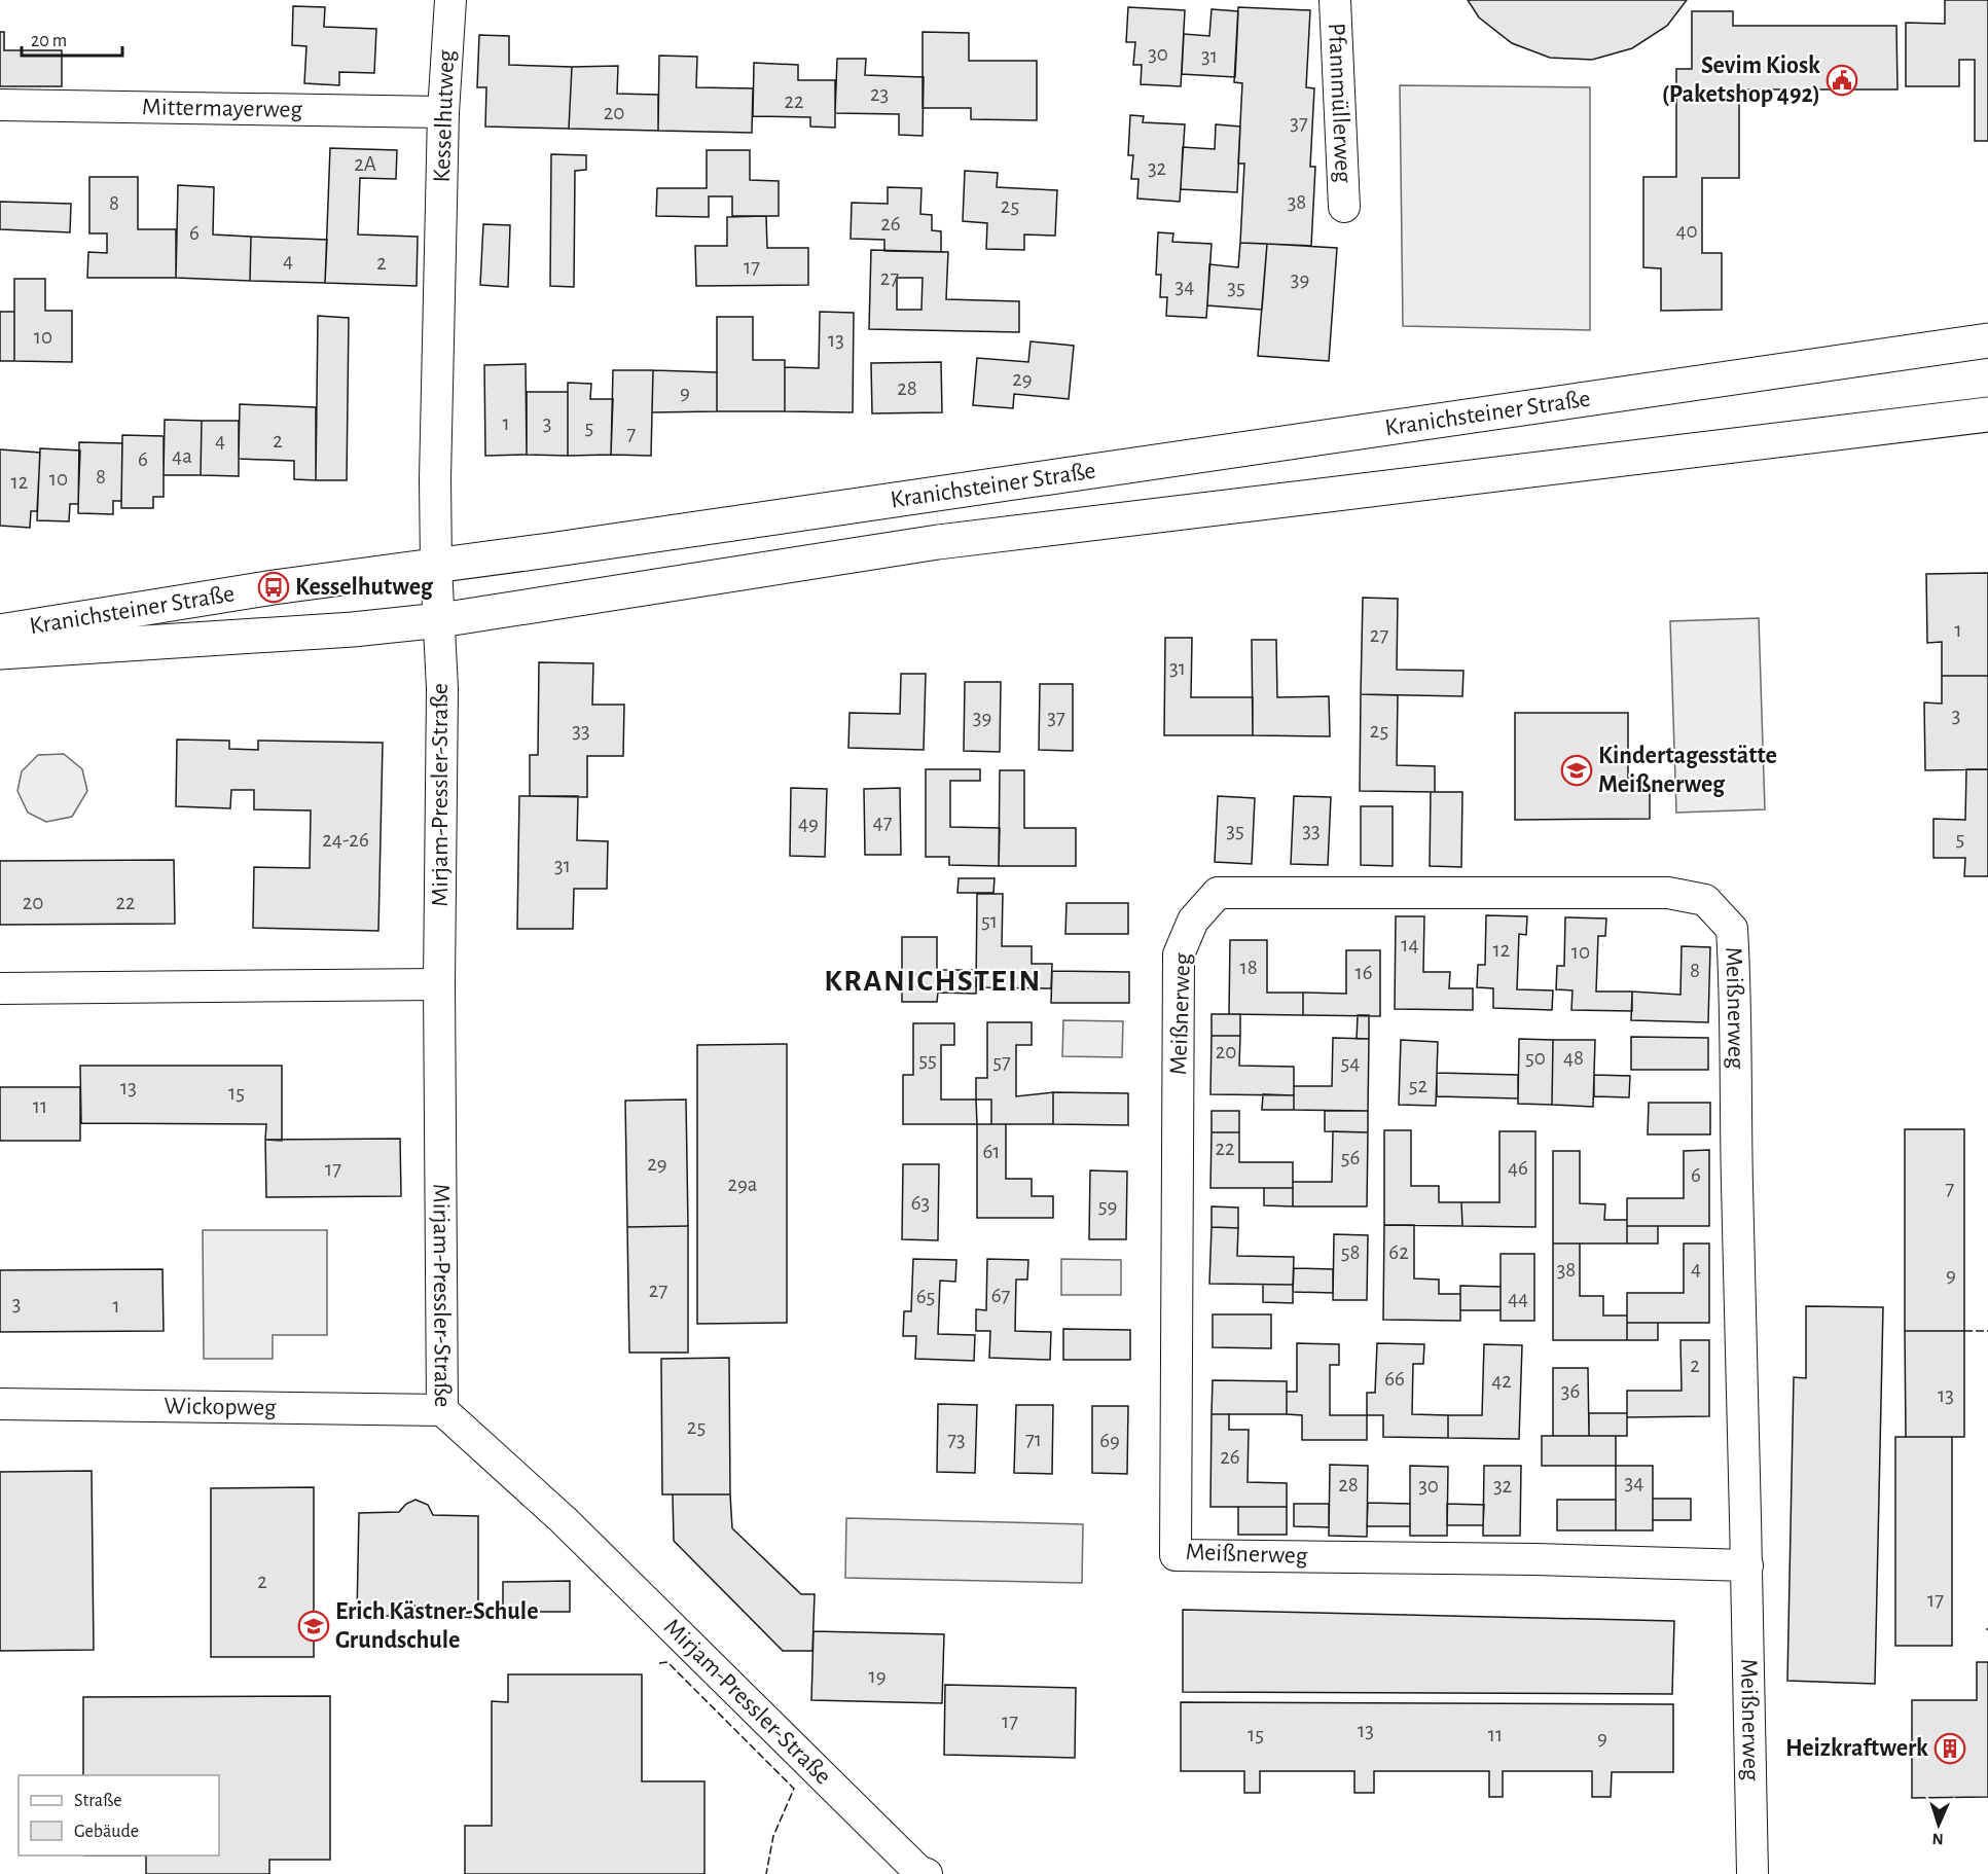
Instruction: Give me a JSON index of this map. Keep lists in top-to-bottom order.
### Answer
{
  "streets": {
    "main road": ["Kranichsteiner Straße"],
    "street": [
      "Pfannmüllerweg",
      "Mittermayerweg",
      "Kesselhutweg",
      "Mirjam-Pressler-Straße",
      "Meißnerweg",
      "Wickopweg"
    ]
  },
  "crossings": [
    ["Mittermayerweg", "Kesselhutweg"],
    ["Kesselhutweg", "Kranichsteiner Straße"],
    ["Kesselhutweg", "Mirjam-Pressler-Straße"],
    ["Kranichsteiner Straße", "Mirjam-Pressler-Straße"],
    ["Mirjam-Pressler-Straße", "Wickopweg"]
  ],
  "districts": ["KRANICHSTEIN"],
  "places": {
    "public building": ["Sevim Kiosk (Paketshop 492)"],
    "bus stop": ["Kesselhutweg"],
    "school or university": ["Kindertagesstätte Meißnerweg", "Erich Kästner-Schule Grundschule"],
    "building": ["Heizkraftwerk"]
  },
  "house_numbers": [
    "30",
    "31",
    "23",
    "22",
    "20",
    "37",
    "2A",
    "32",
    "38",
    "8",
    "25",
    "26",
    "40",
    "6",
    "4",
    "2",
    "17",
    "27",
    "39",
    "34",
    "35",
    "10",
    "13",
    "29",
    "28",
    "9",
    "1",
    "3",
    "5",
    "7",
    "4",
    "2",
    "4a",
    "6",
    "8",
    "10",
    "12",
    "1",
    "27",
    "31",
    "3",
    "39",
    "37",
    "33",
    "25",
    "47",
    "49",
    "35",
    "33",
    "5",
    "24-26",
    "31",
    "20",
    "22",
    "51",
    "14",
    "12",
    "10",
    "18",
    "8",
    "16",
    "20",
    "50",
    "48",
    "55",
    "57",
    "54",
    "52",
    "13",
    "15",
    "11",
    "22",
    "61",
    "56",
    "29",
    "46",
    "17",
    "6",
    "29a",
    "7",
    "63",
    "59",
    "58",
    "62",
    "4",
    "38",
    "9",
    "27",
    "67",
    "65",
    "44",
    "3",
    "1",
    "2",
    "66",
    "42",
    "36",
    "13",
    "25",
    "73",
    "71",
    "69",
    "26",
    "34",
    "28",
    "30",
    "32",
    "2",
    "17",
    "19",
    "17",
    "13",
    "15",
    "11",
    "9"
  ],
  "legend": ["Straße", "Gebäude"],
  "scale_bar": "20 m",
  "north": "bottom"
}
